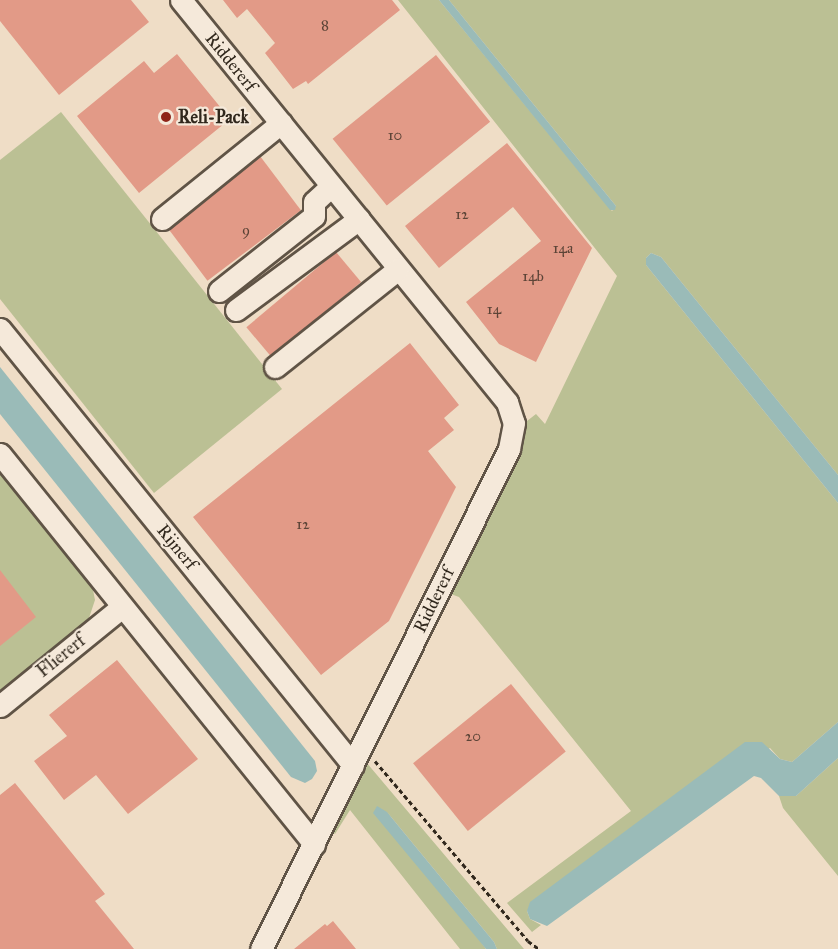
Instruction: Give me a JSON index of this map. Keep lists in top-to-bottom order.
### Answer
{
  "streets": {
    "street": ["Riddererf", "Rijnerf", "Fliererf"]
  },
  "crossings": [
    ["Riddererf", "Rijnerf"]
  ],
  "places": ["Reli-Pack"],
  "house_numbers": [
    "8",
    "10",
    "12",
    "9",
    "14a",
    "14b",
    "14",
    "12",
    "20"
  ]
}
